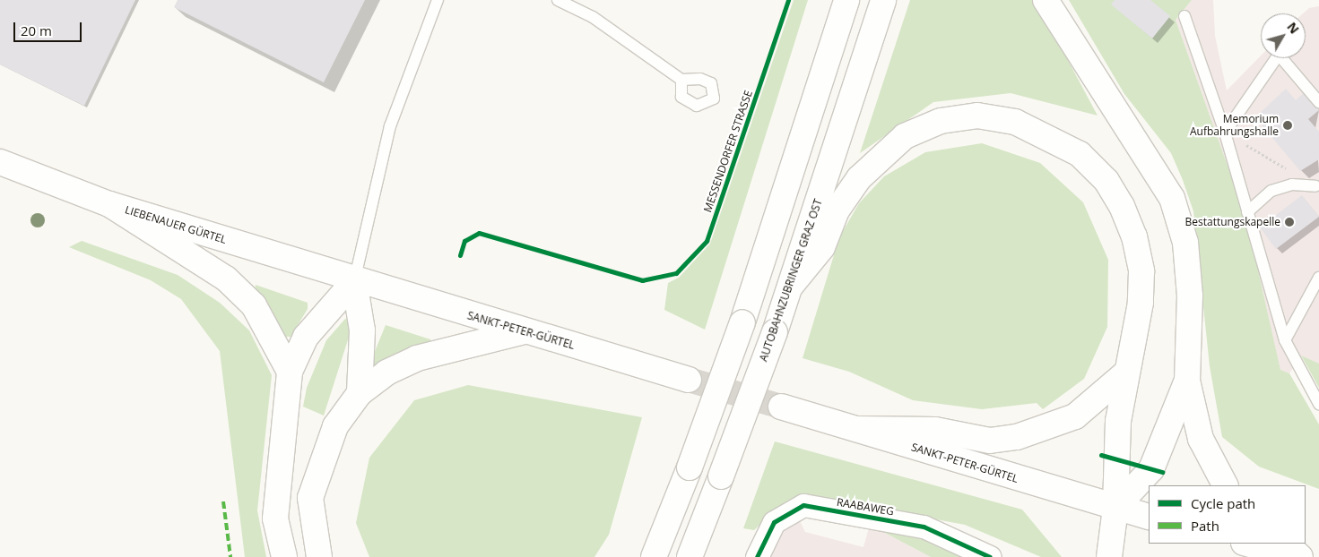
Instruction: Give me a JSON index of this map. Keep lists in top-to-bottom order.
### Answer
{
  "streets": {
    "main road": ["LIEBENAUER GÜRTEL", "AUTOBAHNZUBRINGER GRAZ OST", "SANKT-PETER-GÜRTEL"],
    "street": ["RAABAWEG"],
    "cycle path": ["MESSENDORFER STRASSE"]
  },
  "crossings": [
    ["LIEBENAUER GÜRTEL", "SANKT-PETER-GÜRTEL"]
  ],
  "places": ["Memorium Aufbahrungshalle", "Bestattungskapelle"],
  "legend": ["Cycle path", "Path"],
  "scale_bar": "20 m",
  "north": "top right"
}
